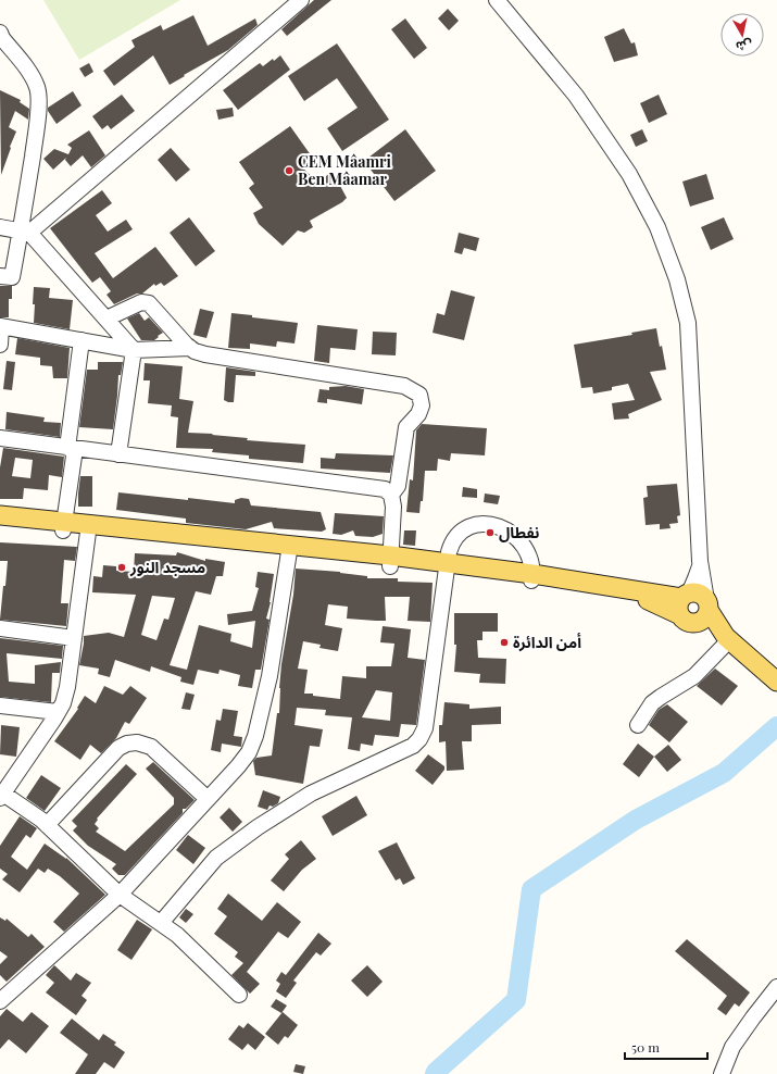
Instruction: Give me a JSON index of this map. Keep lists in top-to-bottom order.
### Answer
{
  "places": [
    "CEM Mâamri Ben Mâamar",
    "نفطال",
    "مسجد النور",
    "أمن الدائرة"
  ],
  "scale_bar": "50 m",
  "north": "bottom"
}
